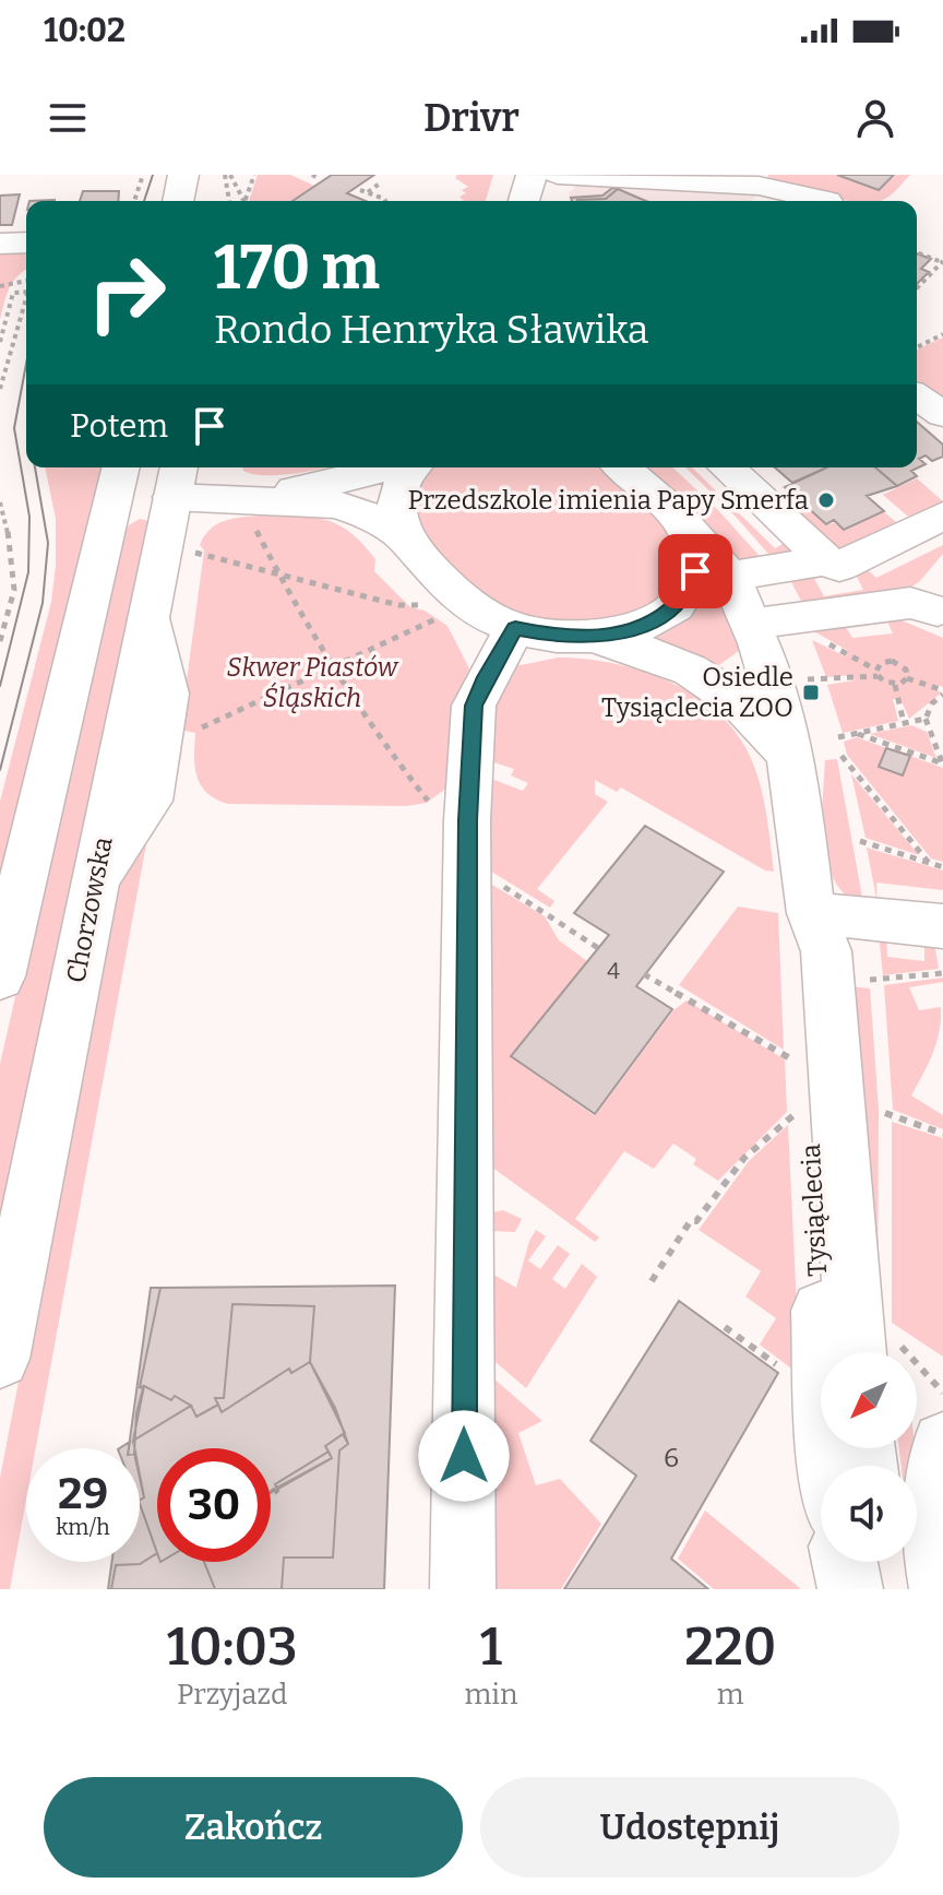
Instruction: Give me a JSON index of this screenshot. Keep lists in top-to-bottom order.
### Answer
{
  "streets": {
    "street": ["Chorzowska", "Tysiąclecia"]
  },
  "parks": ["Skwer Piastów Śląskich"],
  "places": {
    "other": ["Przedszkole imienia Papy Smerfa"],
    "transit": ["Osiedle Tysiąclecia ZOO"]
  },
  "house_numbers": ["4", "6"],
  "north": "bottom left",
  "page": {
    "status": "10:02",
    "header": "Drivr",
    "turn": ["170 m", "Rondo Henryka Sławika"],
    "then": "Potem",
    "speed": "29 km/h",
    "limit": "30",
    "eta": [
      "10:03",
      "Przyjazd",
      "1",
      "min",
      "220",
      "m"
    ],
    "buttons": ["Zakończ", "Udostępnij"]
  }
}
